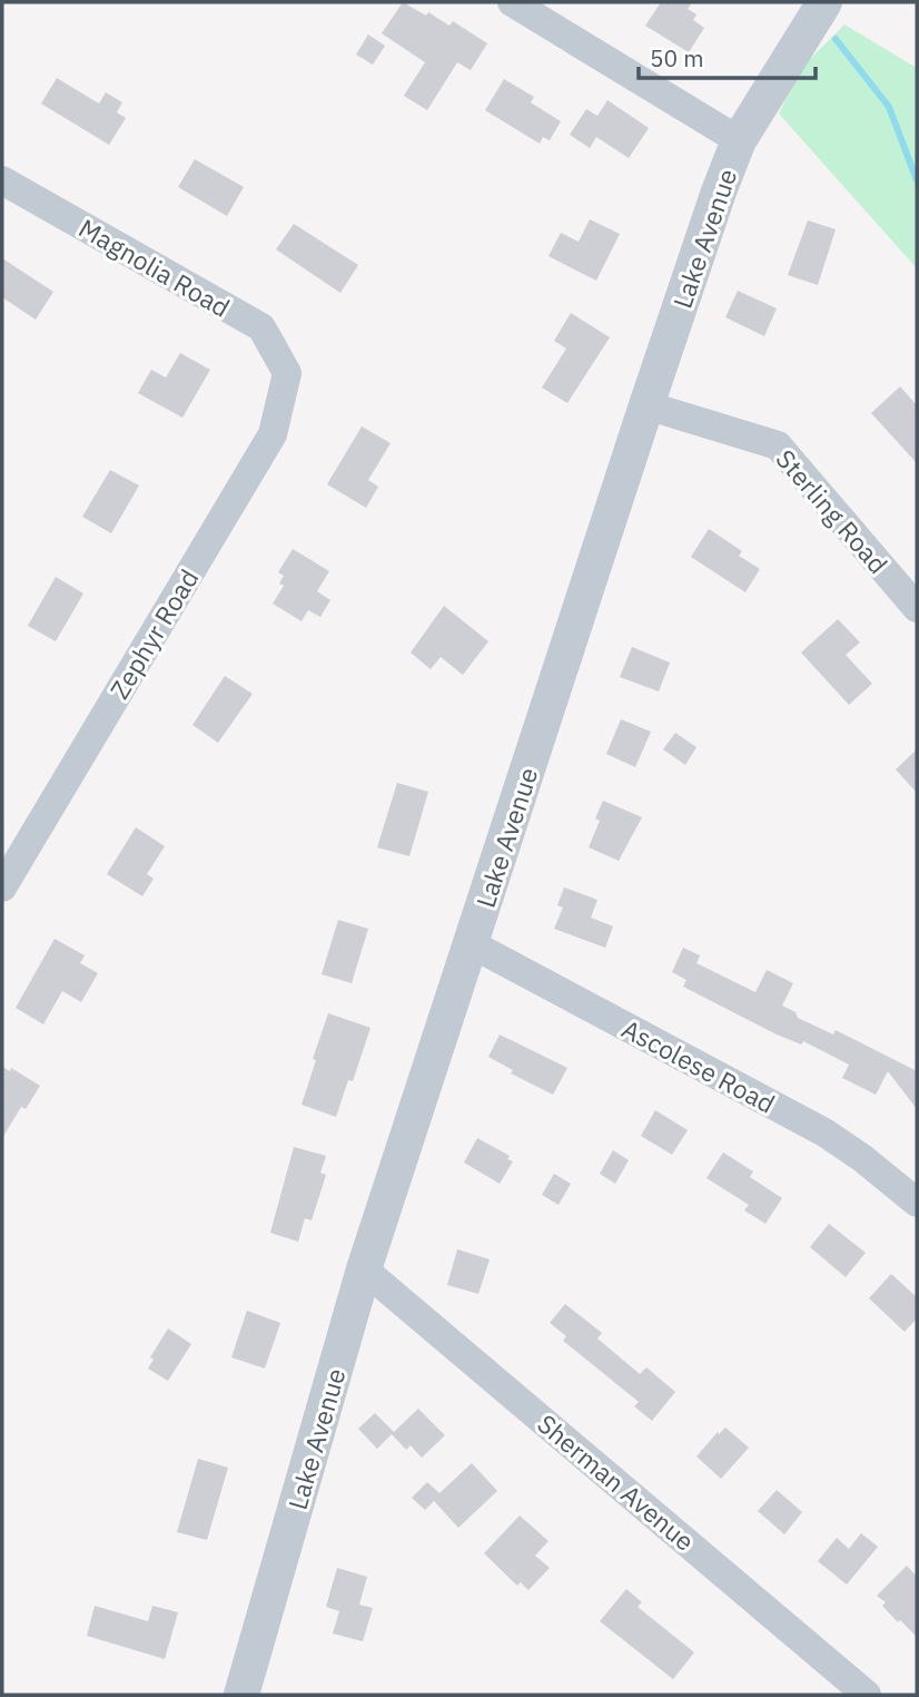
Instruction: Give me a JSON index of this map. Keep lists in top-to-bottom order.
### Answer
{
  "streets": {
    "street": [
      "Lake Avenue",
      "Magnolia Road",
      "Sterling Road",
      "Zephyr Road",
      "Ascolese Road",
      "Sherman Avenue"
    ]
  },
  "crossings": [
    ["Lake Avenue", "Sterling Road"],
    ["Lake Avenue", "Ascolese Road"],
    ["Lake Avenue", "Sherman Avenue"],
    ["Magnolia Road", "Zephyr Road"]
  ],
  "scale_bar": "50 m"
}
